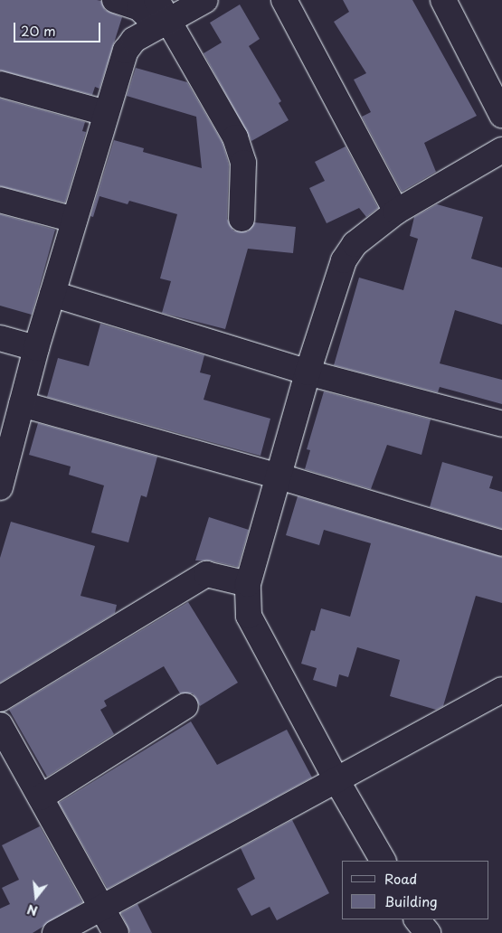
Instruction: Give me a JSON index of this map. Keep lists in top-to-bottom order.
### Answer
{
  "legend": ["Road", "Building"],
  "scale_bar": "20 m",
  "north": "bottom"
}
